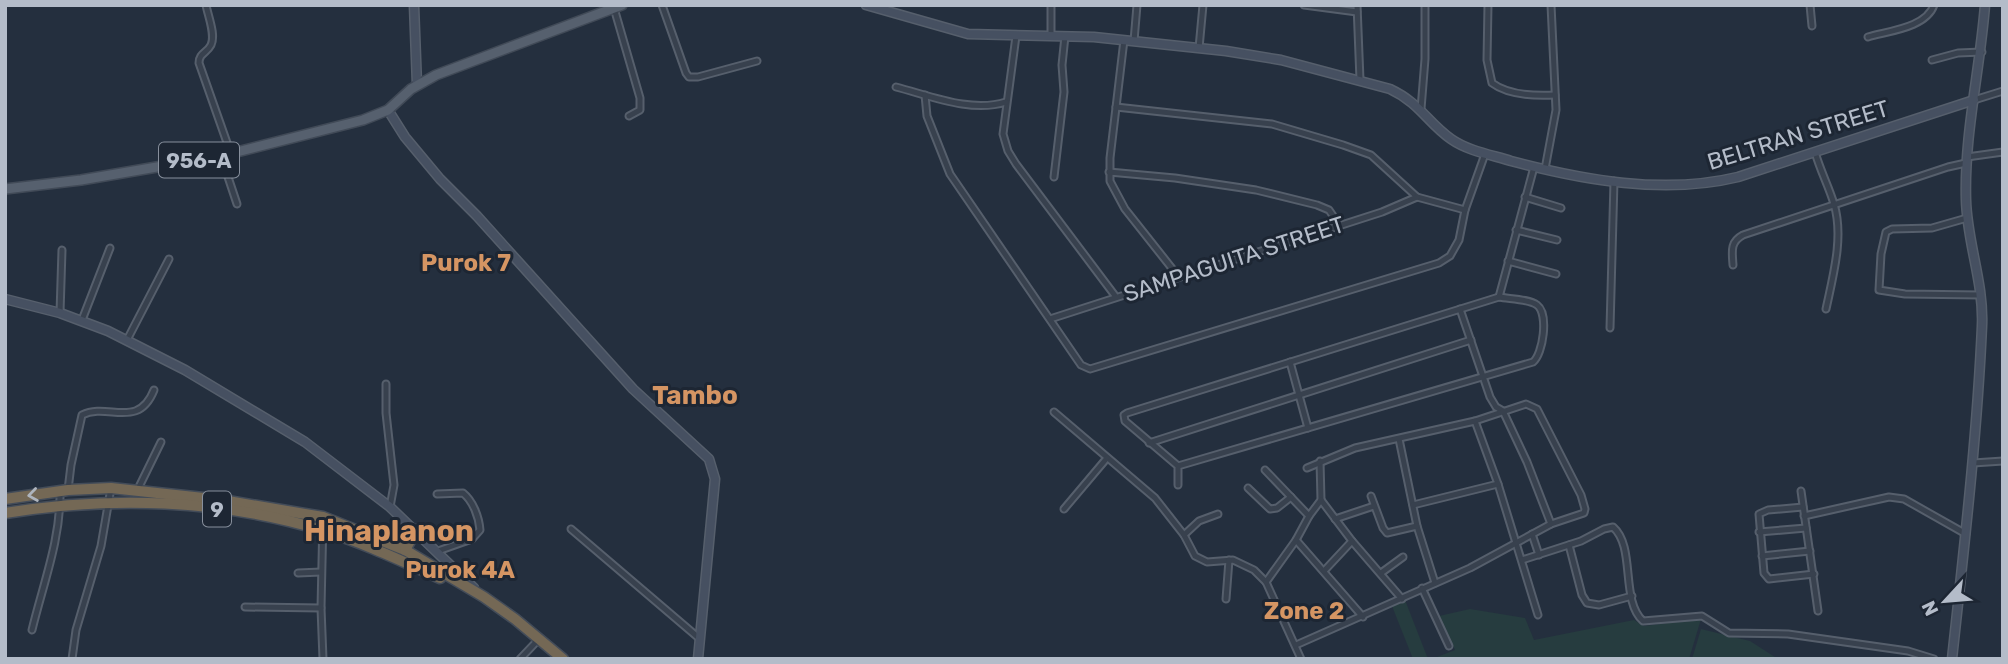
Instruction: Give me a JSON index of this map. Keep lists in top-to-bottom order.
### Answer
{
  "streets": {
    "highway": ["9"],
    "main road": ["956-A"],
    "street": ["BELTRAN STREET", "SAMPAGUITA STREET"]
  },
  "districts": [
    "Purok 7",
    "Tambo",
    "Hinaplanon",
    "Purok 4A",
    "Zone 2"
  ],
  "north": "bottom left"
}
